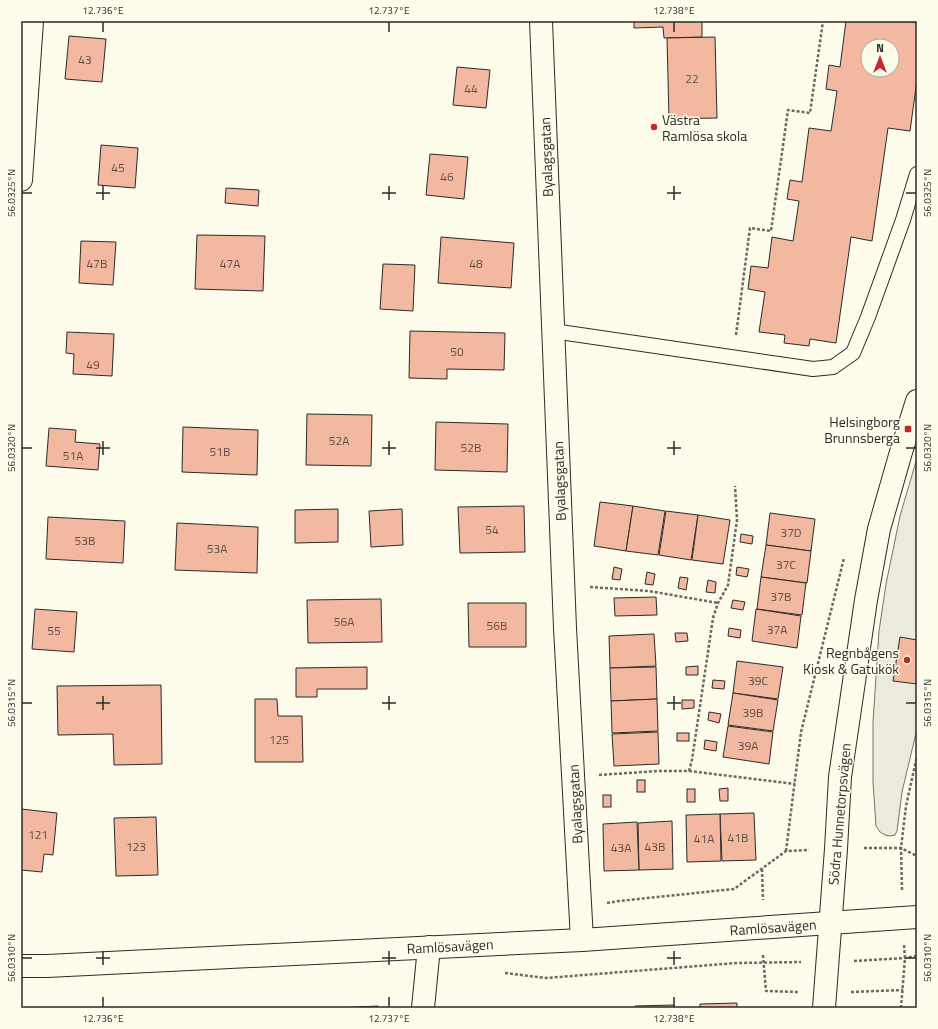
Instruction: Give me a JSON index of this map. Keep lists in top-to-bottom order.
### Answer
{
  "streets": {
    "street": ["Byalagsgatan", "Södra Hunnetorpsvägen", "Ramlösavägen"]
  },
  "crossings": [
    ["Byalagsgatan", "Ramlösavägen"],
    ["Södra Hunnetorpsvägen", "Ramlösavägen"]
  ],
  "places": {
    "other": ["Västra Ramlösa skola", "Regnbågens Kiosk & Gatukök"],
    "transit": ["Helsingborg Brunnsberga"]
  },
  "house_numbers": [
    "43",
    "22",
    "44",
    "45",
    "46",
    "47B",
    "47A",
    "48",
    "50",
    "49",
    "52A",
    "52B",
    "51B",
    "51A",
    "54",
    "37D",
    "53B",
    "53A",
    "37C",
    "37B",
    "56A",
    "56B",
    "37A",
    "55",
    "39C",
    "39B",
    "125",
    "39A",
    "121",
    "41B",
    "41A",
    "123",
    "43B",
    "43A"
  ],
  "north": "top",
  "coordinates": [
    "12.736°E",
    "12.737°E",
    "12.738°E",
    "56.0325°N",
    "56.0320°N",
    "56.0315°N",
    "56.0310°N"
  ]
}
